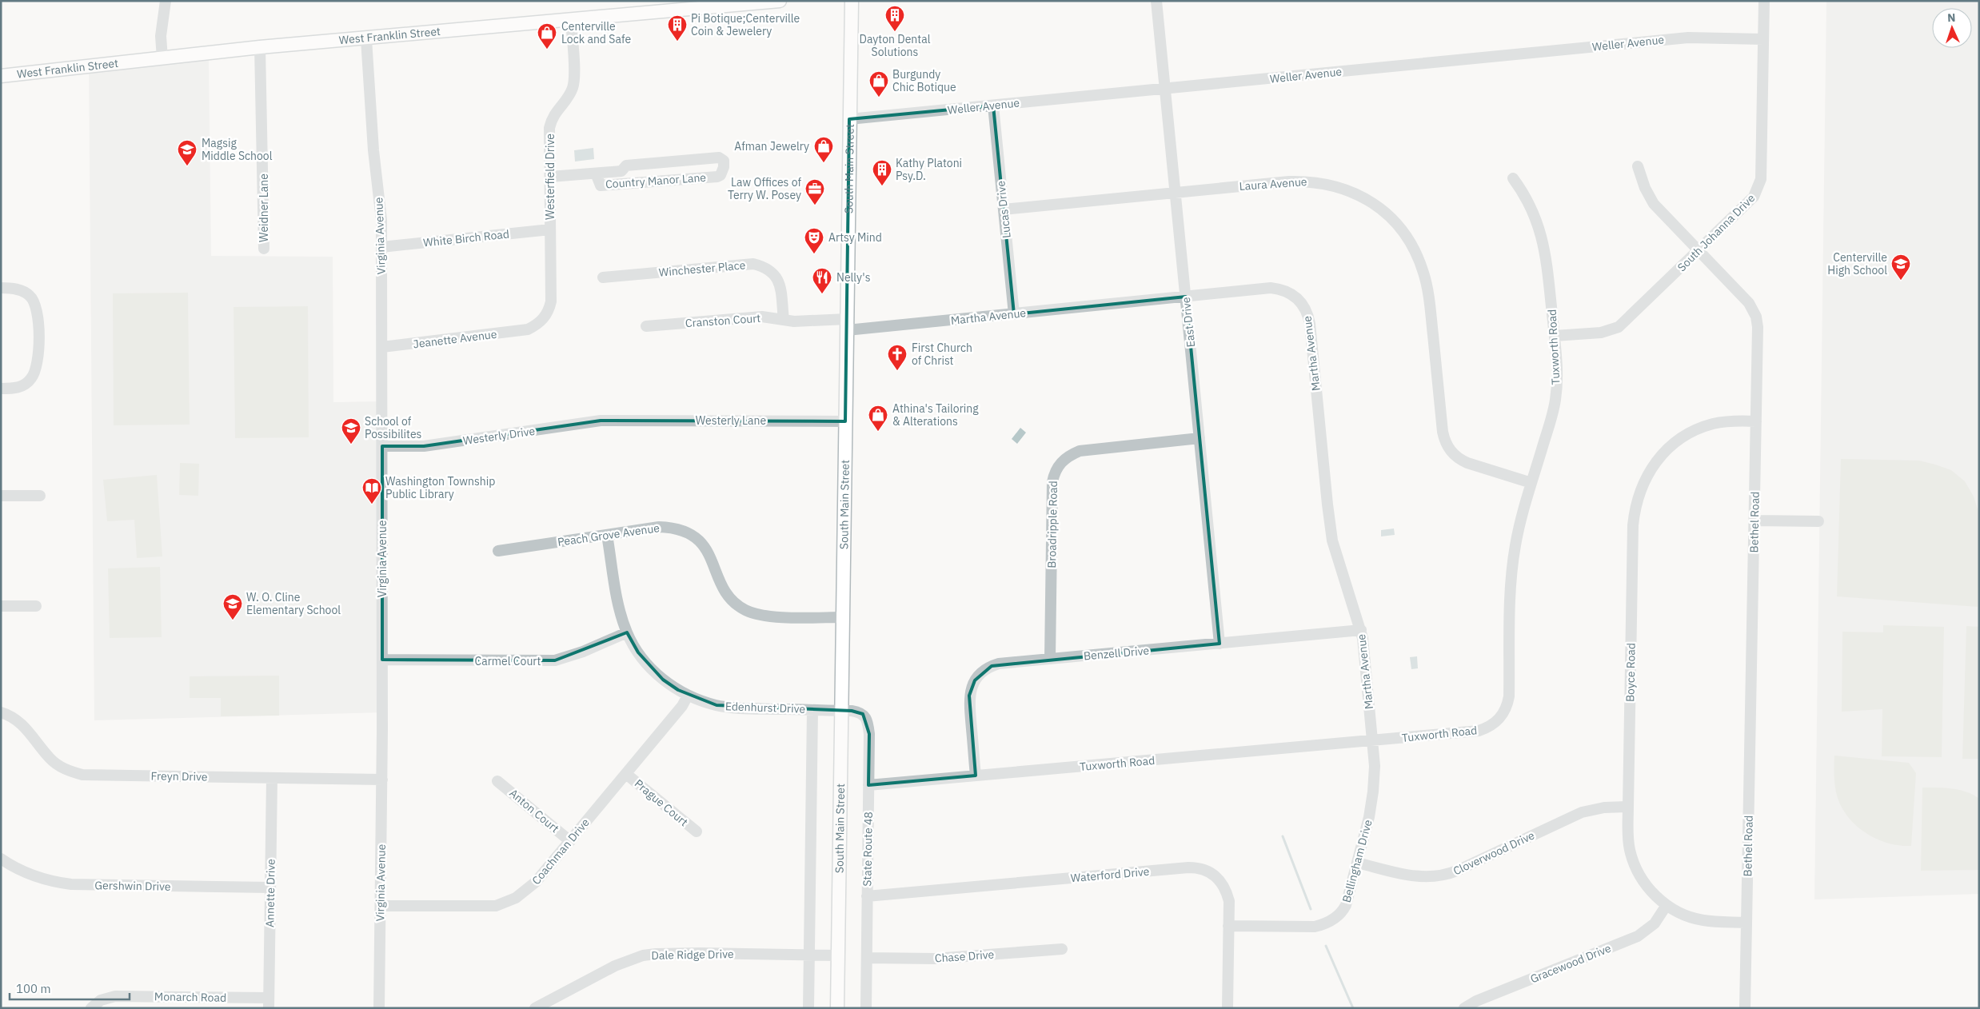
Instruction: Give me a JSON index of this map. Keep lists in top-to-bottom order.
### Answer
{
  "streets": {
    "main road": ["West Franklin Street", "South Main Street"],
    "street": [
      "Weller Avenue",
      "Westerfield Drive",
      "Country Manor Lane",
      "Laura Avenue",
      "Weidner Lane",
      "Lucas Drive",
      "South Johanna Drive",
      "Virginia Avenue",
      "White Birch Road",
      "Winchester Place",
      "Martha Avenue",
      "Cranston Court",
      "East Drive",
      "Jeanette Avenue",
      "Tuxworth Road",
      "Westerly Lane",
      "Westerly Drive",
      "Bethel Road",
      "Broadripple Road",
      "Peach Grove Avenue",
      "Benzell Drive",
      "Carmel Court",
      "Boyce Road",
      "Edenhurst Drive",
      "Freyn Drive",
      "Prague Court",
      "Anton Court",
      "State Route 48",
      "Coachman Drive",
      "Cloverwood Drive",
      "Bellingham Drive",
      "Waterford Drive",
      "Gershwin Drive",
      "Annette Drive",
      "Dale Ridge Drive",
      "Chase Drive",
      "Gracewood Drive",
      "Monarch Road"
    ]
  },
  "crossings": [
    ["West Franklin Street", "Westerfield Drive"],
    ["West Franklin Street", "Weidner Lane"],
    ["West Franklin Street", "Virginia Avenue"],
    ["Weller Avenue", "South Main Street"],
    ["Weller Avenue", "Lucas Drive"],
    ["Weller Avenue", "South Johanna Drive"],
    ["Weller Avenue", "East Drive"],
    ["South Main Street", "Martha Avenue"],
    ["South Main Street", "Cranston Court"],
    ["South Main Street", "Westerly Lane"],
    ["South Main Street", "Peach Grove Avenue"],
    ["South Main Street", "Edenhurst Drive"],
    ["South Main Street", "State Route 48"],
    ["South Main Street", "Dale Ridge Drive"],
    ["Westerfield Drive", "Country Manor Lane"],
    ["Westerfield Drive", "White Birch Road"],
    ["Westerfield Drive", "Jeanette Avenue"],
    ["Laura Avenue", "Lucas Drive"],
    ["Laura Avenue", "East Drive"],
    ["Laura Avenue", "Tuxworth Road"],
    ["Lucas Drive", "Martha Avenue"],
    ["South Johanna Drive", "Tuxworth Road"],
    ["South Johanna Drive", "Bethel Road"],
    ["Virginia Avenue", "White Birch Road"],
    ["Virginia Avenue", "Jeanette Avenue"],
    ["Virginia Avenue", "Westerly Drive"],
    ["Virginia Avenue", "Carmel Court"],
    ["Virginia Avenue", "Freyn Drive"],
    ["Virginia Avenue", "Coachman Drive"],
    ["Winchester Place", "Cranston Court"],
    ["Martha Avenue", "Cranston Court"],
    ["Martha Avenue", "East Drive"],
    ["Martha Avenue", "Tuxworth Road"],
    ["Martha Avenue", "Benzell Drive"],
    ["Martha Avenue", "Bellingham Drive"],
    ["East Drive", "Broadripple Road"],
    ["East Drive", "Benzell Drive"],
    ["Tuxworth Road", "Benzell Drive"],
    ["Tuxworth Road", "State Route 48"],
    ["Tuxworth Road", "Bellingham Drive"],
    ["Westerly Lane", "Westerly Drive"],
    ["Bethel Road", "Boyce Road"],
    ["Broadripple Road", "Benzell Drive"],
    ["Peach Grove Avenue", "Edenhurst Drive"],
    ["Carmel Court", "Edenhurst Drive"],
    ["Boyce Road", "Cloverwood Drive"],
    ["Boyce Road", "Gracewood Drive"],
    ["Edenhurst Drive", "State Route 48"],
    ["Edenhurst Drive", "Coachman Drive"],
    ["Freyn Drive", "Annette Drive"],
    ["Prague Court", "Coachman Drive"],
    ["Anton Court", "Coachman Drive"],
    ["State Route 48", "Waterford Drive"],
    ["State Route 48", "Chase Drive"],
    ["Cloverwood Drive", "Bellingham Drive"],
    ["Bellingham Drive", "Waterford Drive"],
    ["Gershwin Drive", "Annette Drive"],
    ["Annette Drive", "Monarch Road"]
  ],
  "places": {
    "building": ["Dayton Dental Solutions", "Pi Botique;Centerville Coin & Jewelery", "Kathy Platoni Psy.D."],
    "shop": [
      "Centerville Lock and Safe",
      "Burgundy Chic Botique",
      "Afman Jewelry",
      "Athina's Tailoring & Alterations"
    ],
    "school or university": [
      "Magsig Middle School",
      "Centerville High School",
      "School of Possibilites",
      "W. O. Cline Elementary School"
    ],
    "office": ["Law Offices of Terry W. Posey"],
    "theatre": ["Artsy Mind"],
    "restaurant": ["Nelly's"],
    "church": ["First Church of Christ"],
    "library": ["Washington Township Public Library"]
  },
  "scale_bar": "100 m",
  "north": "top"
}
